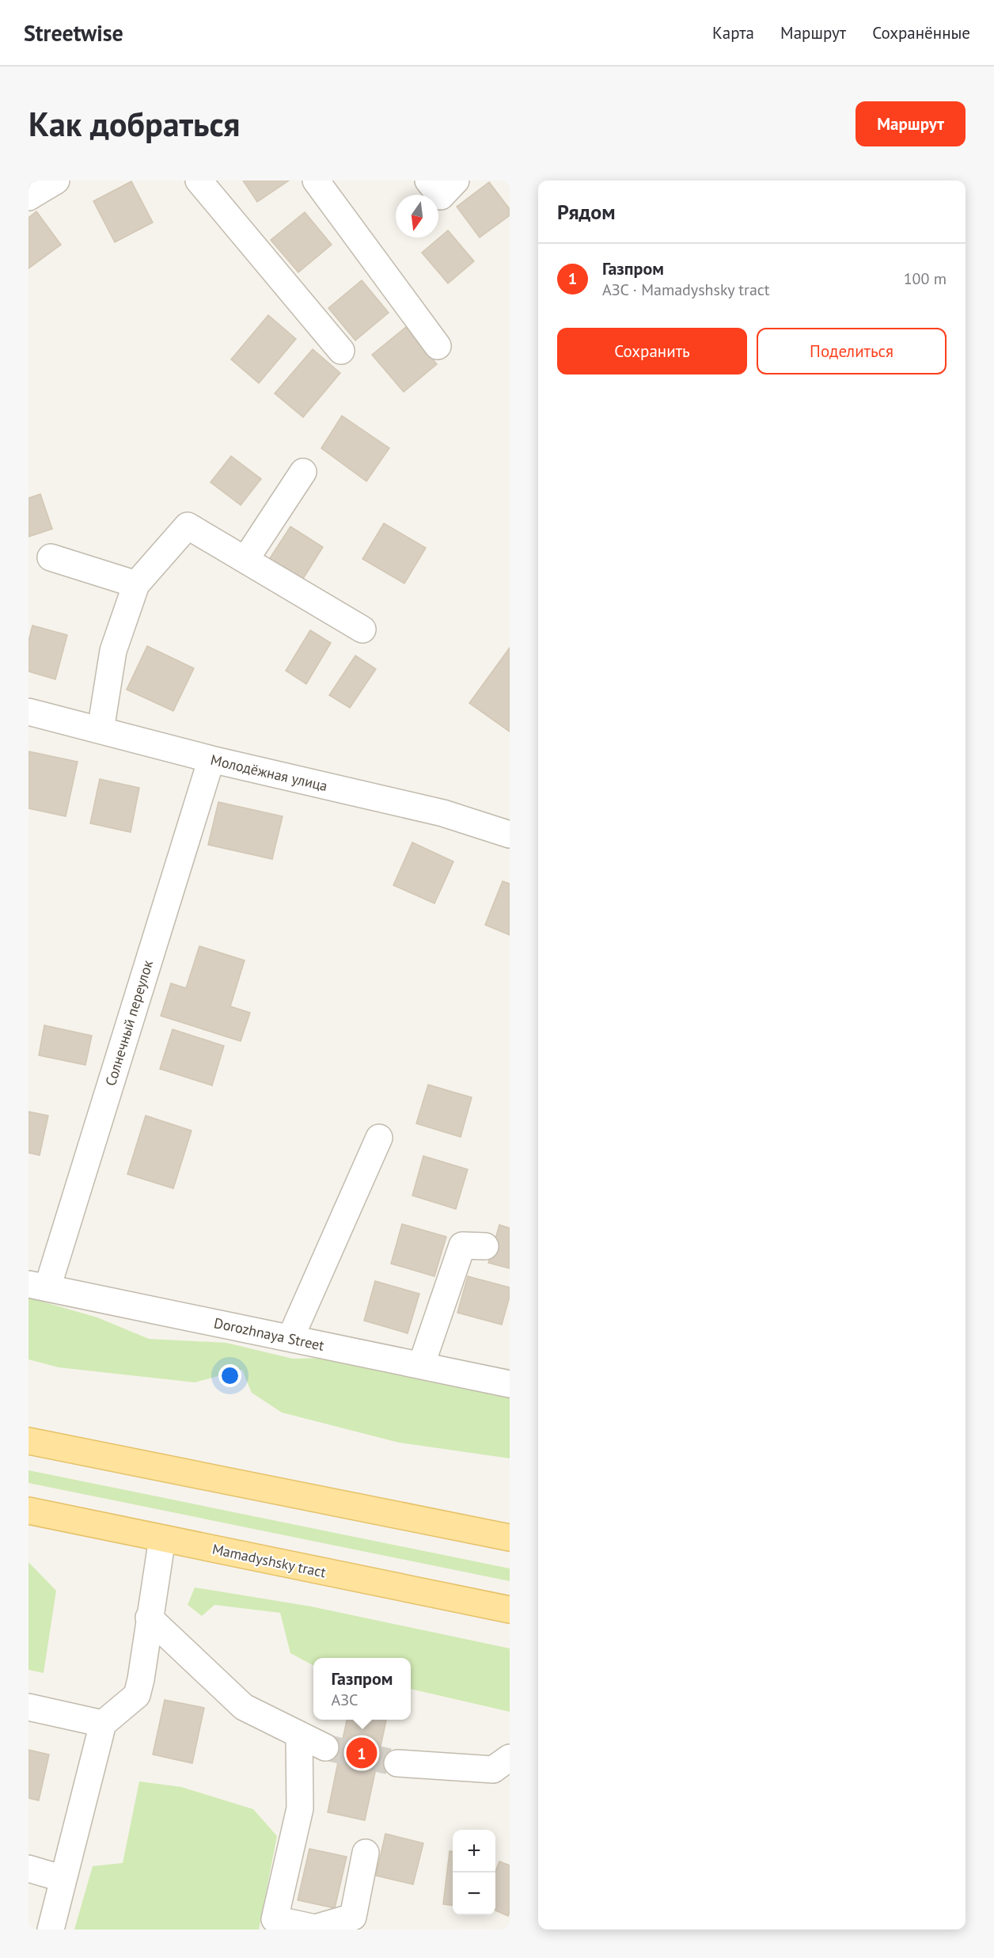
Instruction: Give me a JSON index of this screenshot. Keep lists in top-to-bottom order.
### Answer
{
  "streets": {
    "main road": ["Mamadyshsky tract"],
    "street": ["Молодёжная улица", "Солнечный переулок", "Dorozhnaya Street"]
  },
  "crossings": [
    ["Молодёжная улица", "Солнечный переулок"],
    ["Солнечный переулок", "Dorozhnaya Street"]
  ],
  "north": "bottom",
  "page": {
    "header": "Streetwise",
    "nav": ["Карта", "Маршрут", "Сохранённые"],
    "buttons": [
      "Маршрут",
      ["Сохранить", "Поделиться"]
    ],
    "title": "Как добраться",
    "heading": "Рядом",
    "list": [
      {
        "mark": "1",
        "name": "Газпром",
        "note": "АЗС · Mamadyshsky tract",
        "value": "100 m"
      }
    ],
    "popup": ["Газпром", "АЗС"],
    "pins": "1",
    "map_buttons": ["+", "−"]
  }
}
